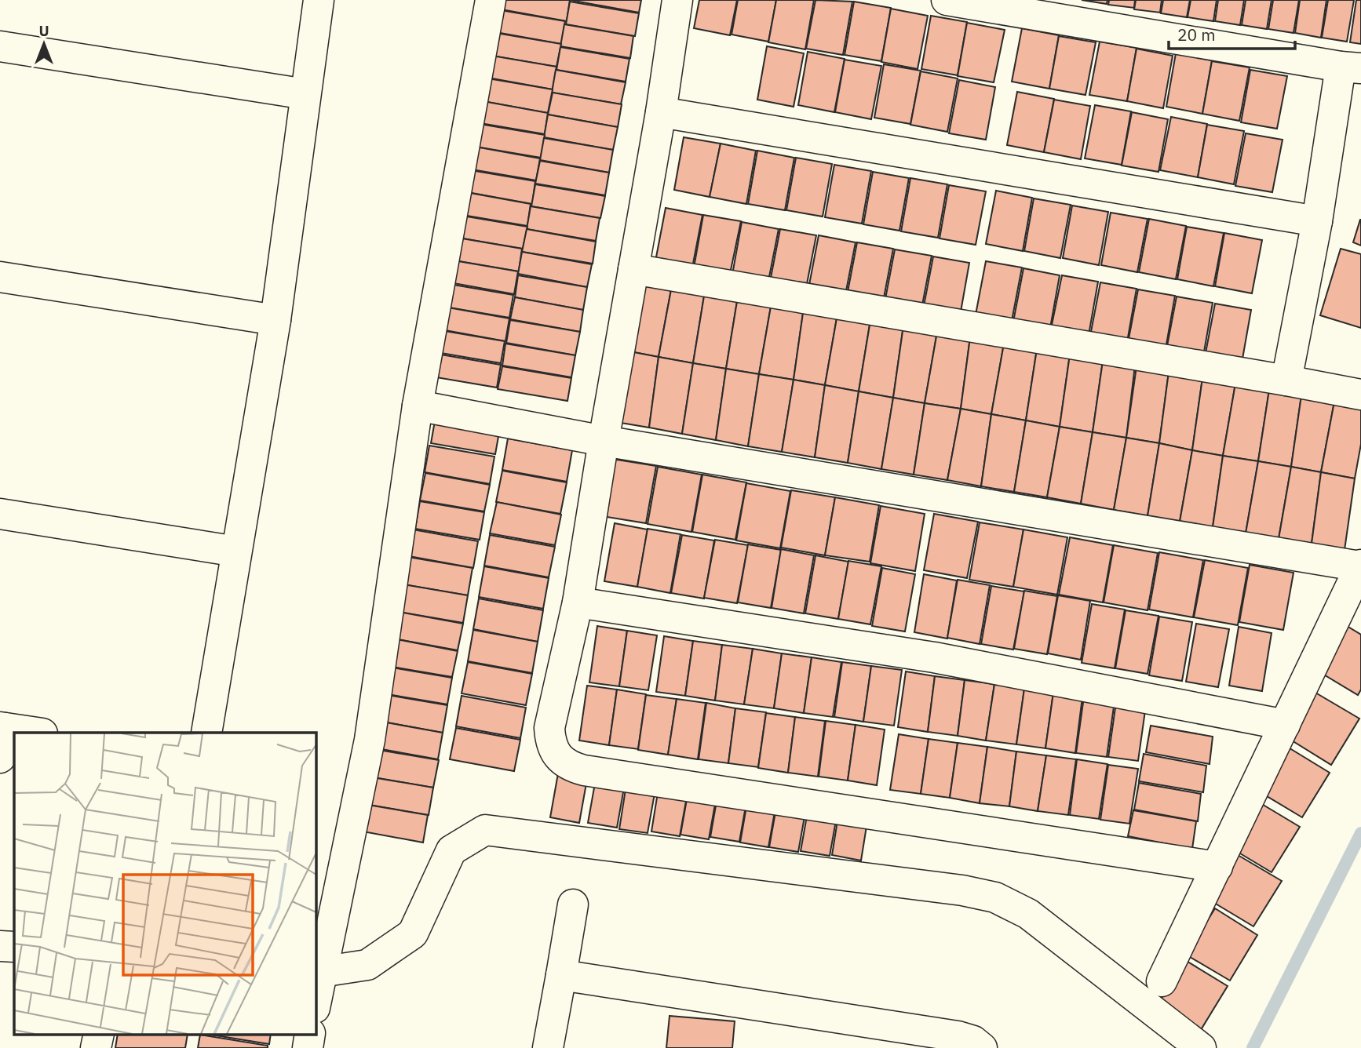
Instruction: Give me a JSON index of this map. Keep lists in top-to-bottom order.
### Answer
{
  "scale_bar": "20 m",
  "north": "top"
}
